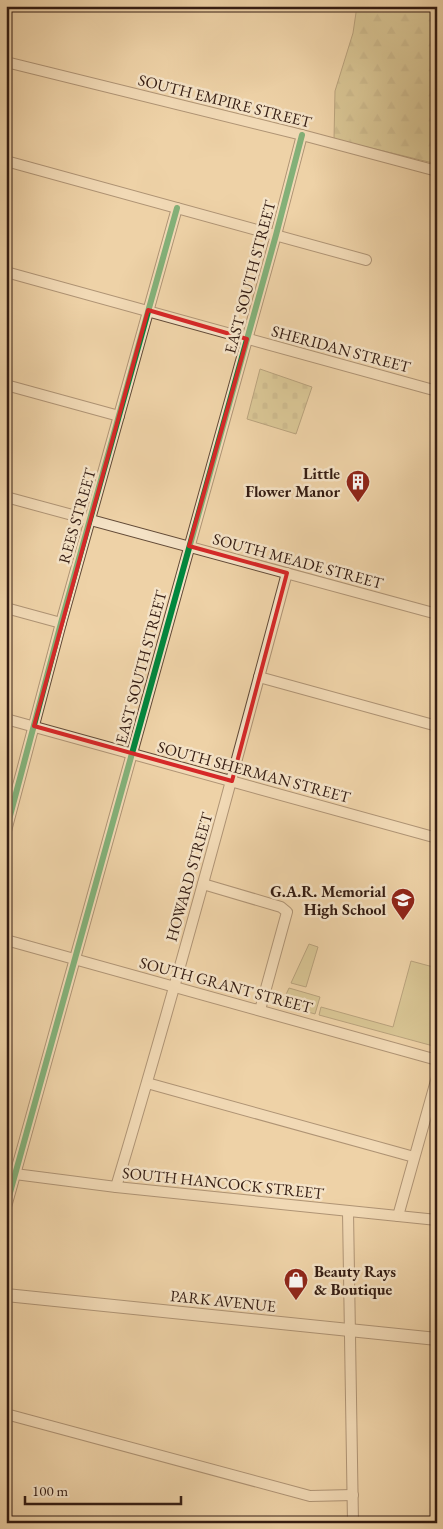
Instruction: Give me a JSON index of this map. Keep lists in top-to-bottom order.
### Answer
{
  "streets": {
    "street": [
      "SOUTH EMPIRE STREET",
      "EAST SOUTH STREET",
      "SHERIDAN STREET",
      "REES STREET",
      "SOUTH MEADE STREET",
      "SOUTH SHERMAN STREET",
      "HOWARD STREET",
      "SOUTH GRANT STREET",
      "SOUTH HANCOCK STREET",
      "PARK AVENUE"
    ]
  },
  "crossings": [
    ["SOUTH EMPIRE STREET", "EAST SOUTH STREET"],
    ["EAST SOUTH STREET", "SHERIDAN STREET"],
    ["EAST SOUTH STREET", "SOUTH MEADE STREET"],
    ["EAST SOUTH STREET", "SOUTH SHERMAN STREET"],
    ["EAST SOUTH STREET", "SOUTH GRANT STREET"],
    ["EAST SOUTH STREET", "SOUTH HANCOCK STREET"],
    ["SHERIDAN STREET", "REES STREET"],
    ["REES STREET", "SOUTH MEADE STREET"],
    ["REES STREET", "SOUTH SHERMAN STREET"],
    ["SOUTH MEADE STREET", "HOWARD STREET"],
    ["SOUTH SHERMAN STREET", "HOWARD STREET"],
    ["HOWARD STREET", "SOUTH GRANT STREET"],
    ["HOWARD STREET", "SOUTH HANCOCK STREET"]
  ],
  "places": {
    "building": ["Little Flower Manor"],
    "school or university": ["G.A.R. Memorial High School"],
    "shop": ["Beauty Rays & Boutique"]
  },
  "scale_bar": "100 m"
}
